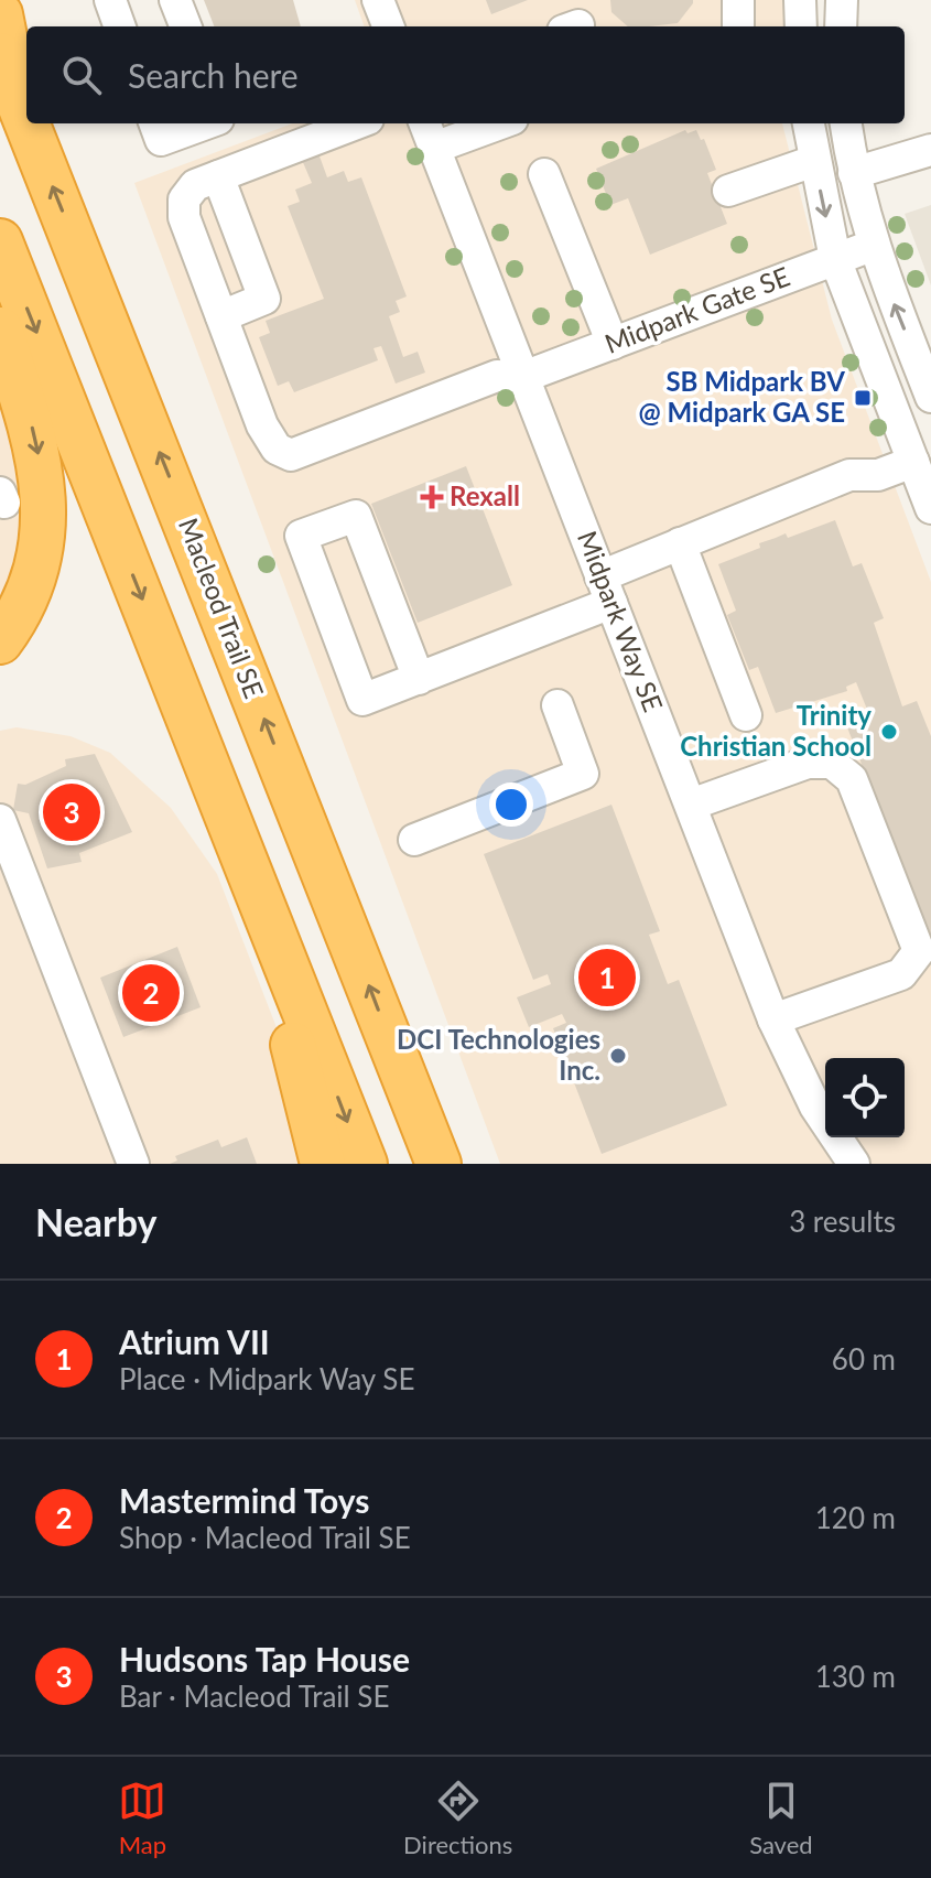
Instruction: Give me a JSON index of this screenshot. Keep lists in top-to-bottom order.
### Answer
{
  "streets": {
    "highway": ["Macleod Trail SE"],
    "street": ["Midpark Gate SE", "Midpark Way SE"]
  },
  "crossings": [
    ["Midpark Gate SE", "Midpark Way SE"]
  ],
  "places": {
    "transit": ["SB Midpark BV @ Midpark GA SE"],
    "health": ["Rexall"],
    "other": ["Trinity Christian School", "DCI Technologies Inc."]
  },
  "page": {
    "search": "Search here",
    "pins": ["3", "1", "2"],
    "heading": ["Nearby", "3 results"],
    "list": [
      {
        "mark": "1",
        "name": "Atrium VII",
        "note": "Place · Midpark Way SE",
        "value": "60 m"
      },
      {
        "mark": "2",
        "name": "Mastermind Toys",
        "note": "Shop · Macleod Trail SE",
        "value": "120 m"
      },
      {
        "mark": "3",
        "name": "Hudsons Tap House",
        "note": "Bar · Macleod Trail SE",
        "value": "130 m"
      }
    ],
    "nav": ["Map", "Directions", "Saved"]
  }
}
